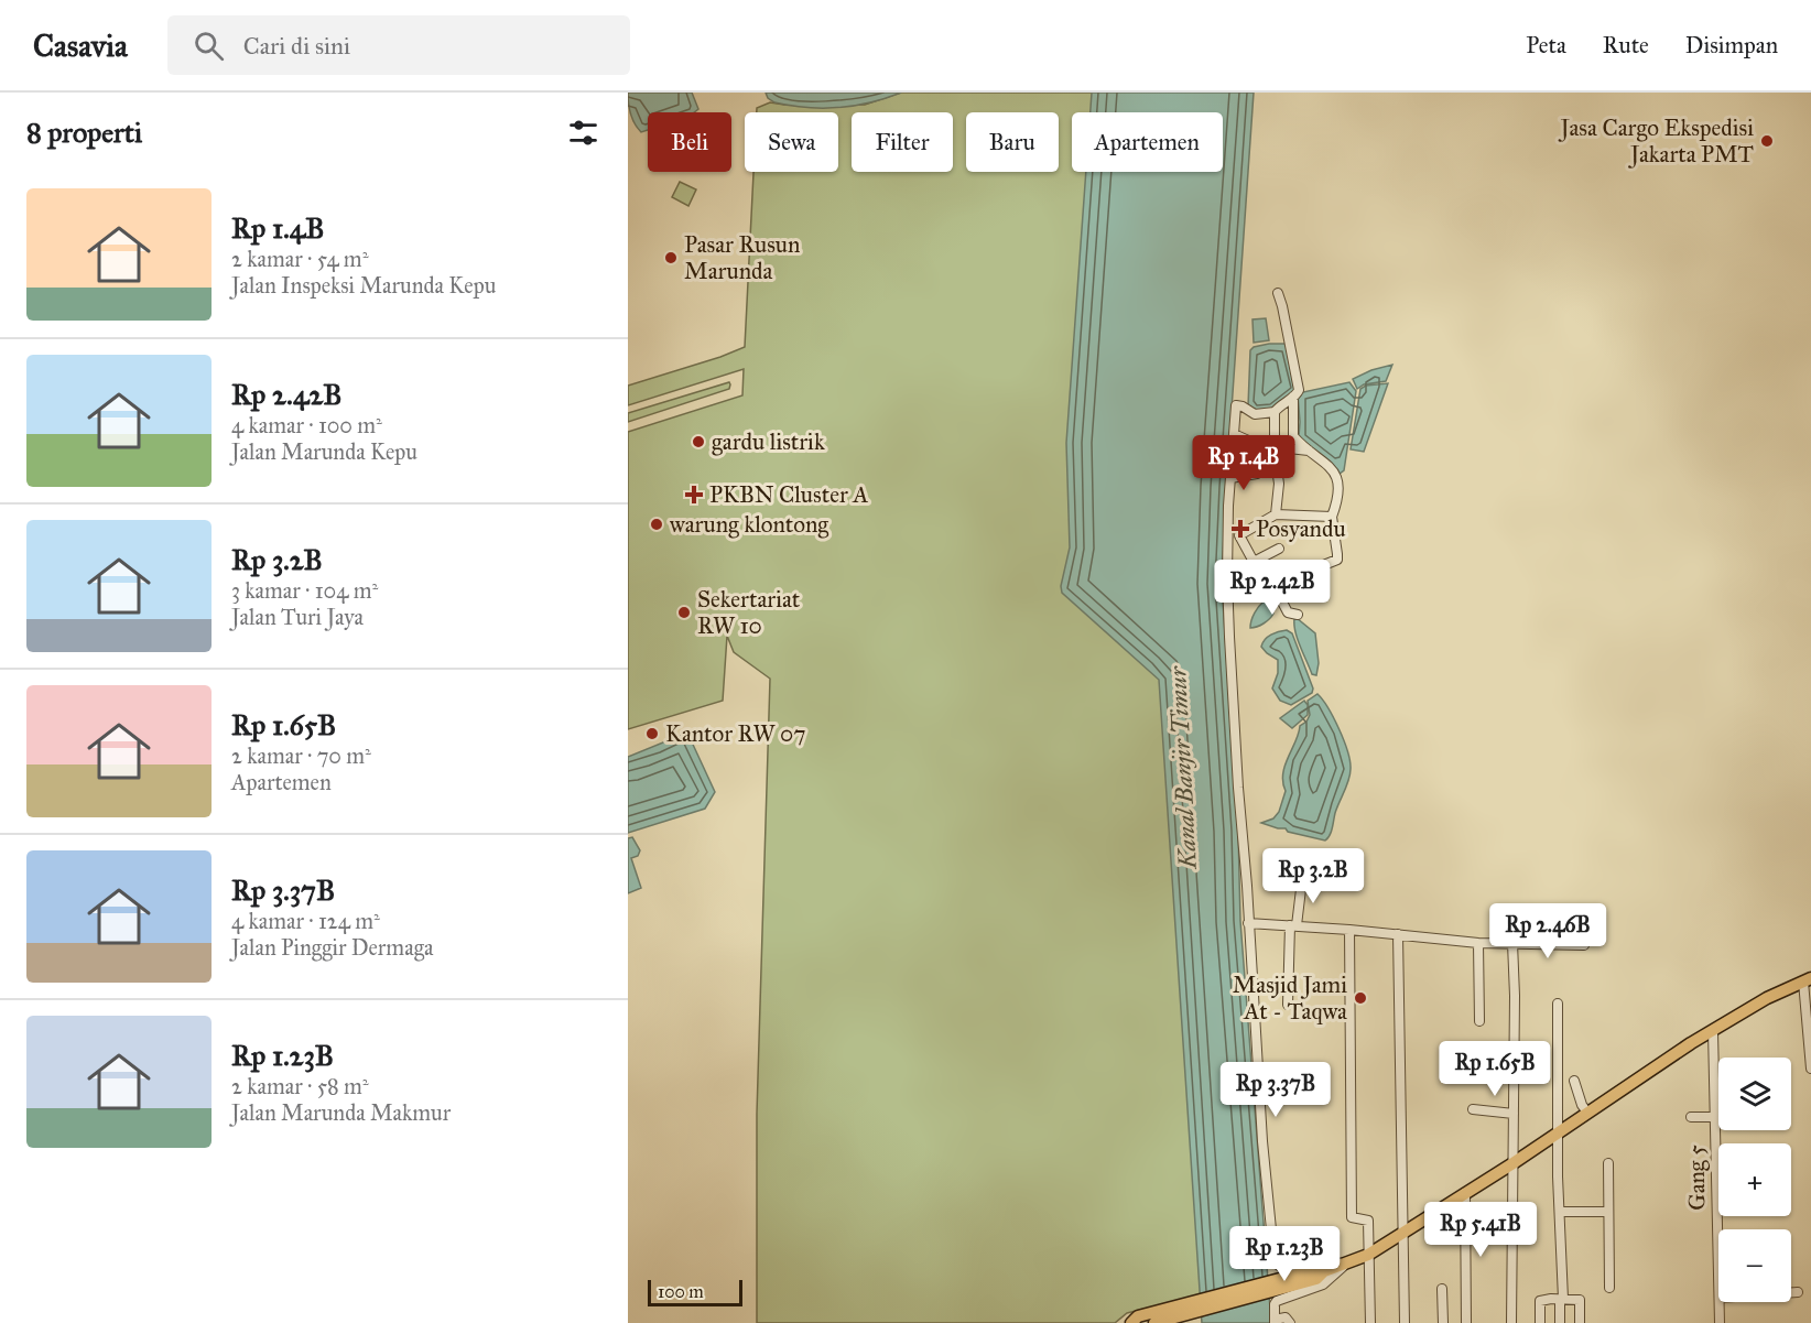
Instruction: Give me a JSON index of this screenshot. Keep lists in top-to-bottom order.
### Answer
{
  "streets": {
    "street": ["Gang 5"]
  },
  "water": ["Kanal Banjir Timur"],
  "places": {
    "other": [
      "Jasa Cargo Ekspedisi Jakarta PMT",
      "Pasar Rusun Marunda",
      "gardu listrik",
      "warung klontong",
      "Sekertariat RW 10",
      "Kantor RW 07",
      "Masjid Jami At - Taqwa"
    ],
    "health": ["PKBN Cluster A", "Posyandu"]
  },
  "scale_bar": "100 m",
  "page": {
    "header": "Casavia",
    "search": "Cari di sini",
    "nav": ["Peta", "Rute", "Disimpan"],
    "heading": "8 properti",
    "chip": [
      "Beli",
      "Sewa",
      "Filter",
      "Baru",
      "Apartemen"
    ],
    "list": [
      {
        "name": "Rp 1.4B",
        "note": "2 kamar · 54 m² · Jalan Inspeksi Marunda Kepu"
      },
      {
        "name": "Rp 2.42B",
        "note": "4 kamar · 100 m² · Jalan Marunda Kepu"
      },
      {
        "name": "Rp 3.2B",
        "note": "3 kamar · 104 m² · Jalan Turi Jaya"
      },
      {
        "name": "Rp 1.65B",
        "note": "2 kamar · 70 m² · Apartemen"
      },
      {
        "name": "Rp 3.37B",
        "note": "4 kamar · 124 m² · Jalan Pinggir Dermaga"
      },
      {
        "name": "Rp 1.23B",
        "note": "2 kamar · 58 m² · Jalan Marunda Makmur"
      }
    ],
    "price": [
      "Rp 1.4B",
      "Rp 2.42B",
      "Rp 3.2B",
      "Rp 2.46B",
      "Rp 1.65B",
      "Rp 3.37B",
      "Rp 5.41B",
      "Rp 1.23B"
    ],
    "map_buttons": ["+", "−"],
    "scale": "100 m"
  }
}
